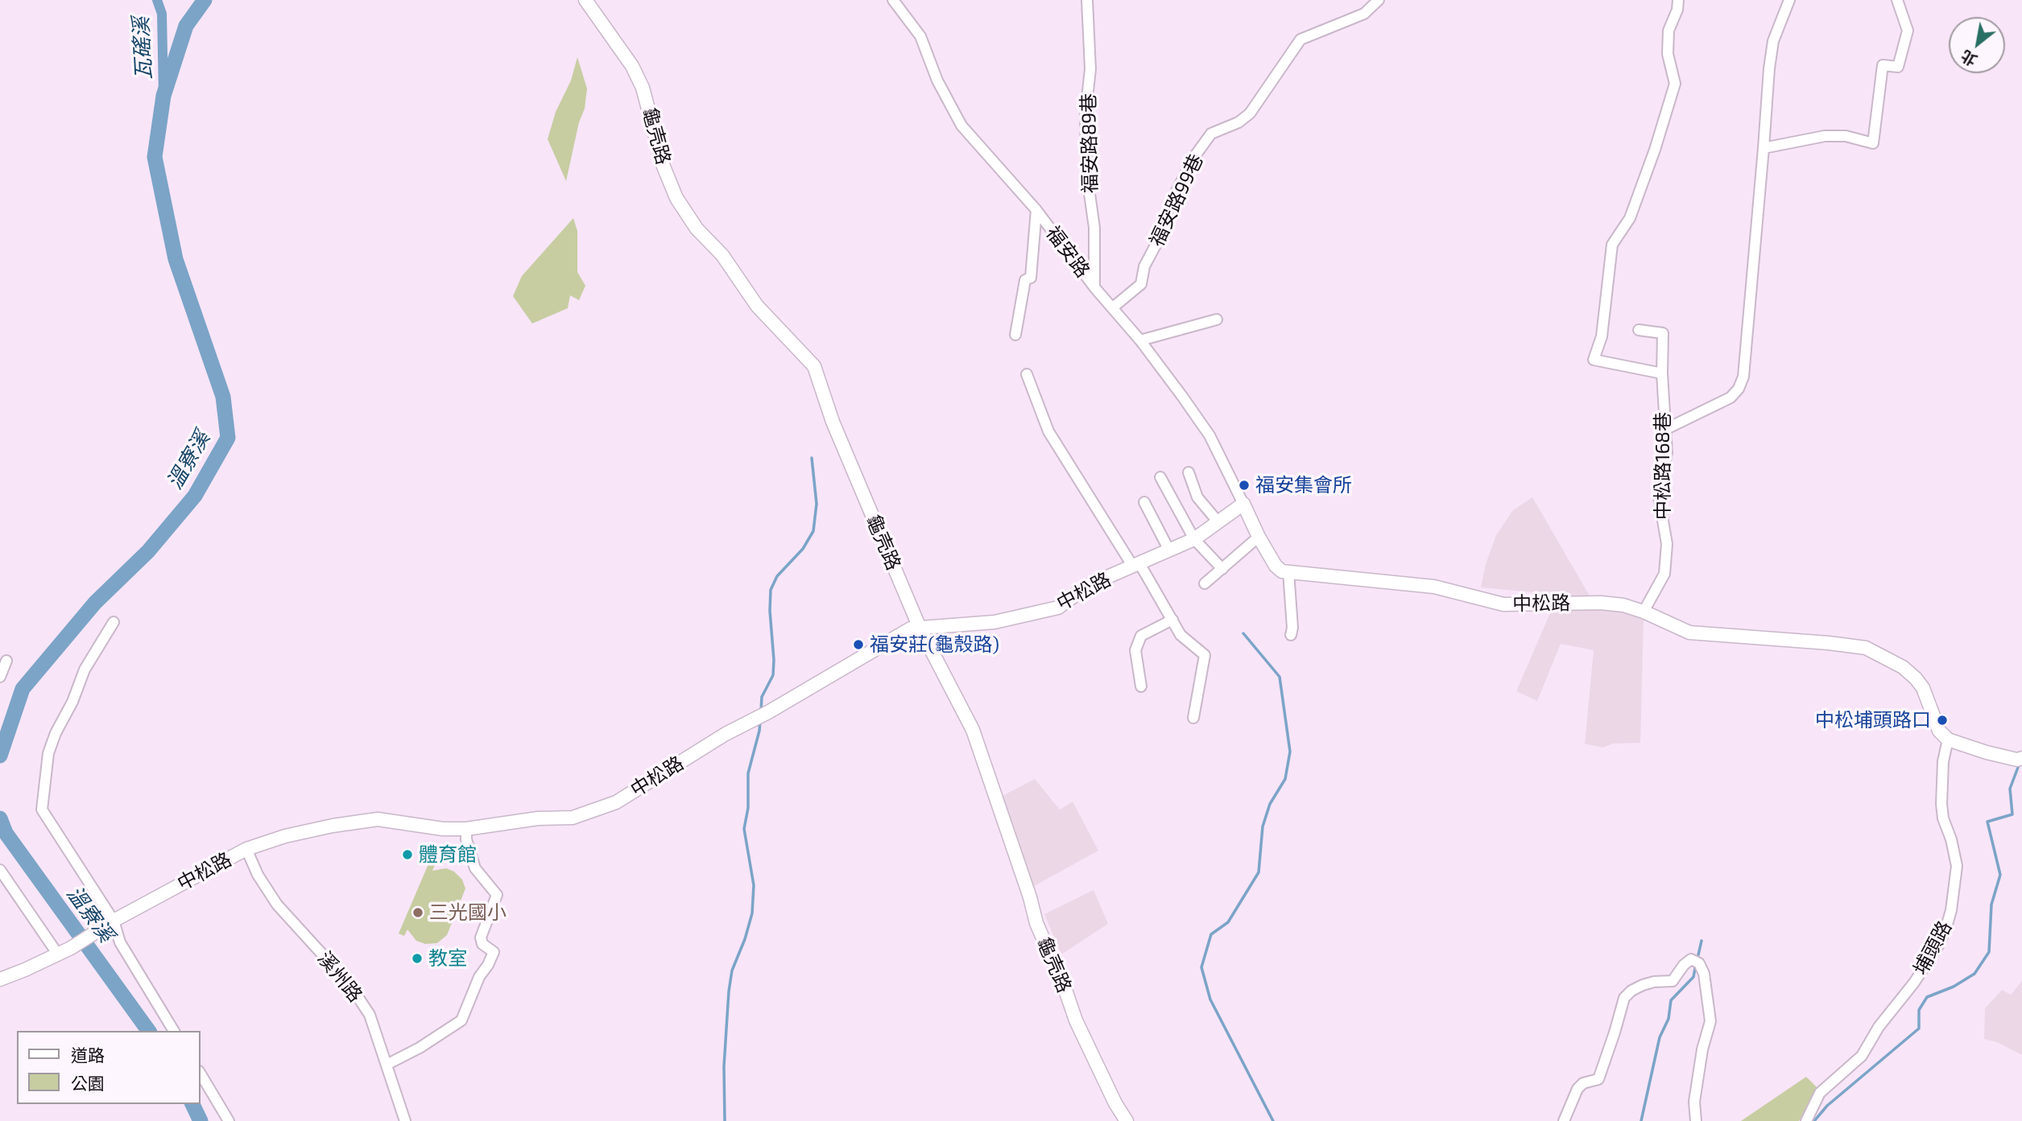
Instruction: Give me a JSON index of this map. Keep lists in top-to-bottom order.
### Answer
{
  "streets": {
    "street": [
      "龜壳路",
      "福安路89巷",
      "福安路99巷",
      "福安路",
      "中松路168巷",
      "中松路",
      "埔頭路",
      "溪州路"
    ]
  },
  "crossings": [
    ["龜壳路", "中松路"],
    ["福安路89巷", "福安路"],
    ["福安路99巷", "福安路"],
    ["福安路", "中松路"],
    ["中松路168巷", "中松路"],
    ["中松路", "埔頭路"],
    ["中松路", "溪州路"]
  ],
  "water": ["瓦磘溪", "溫寮溪"],
  "places": [
    "福安集會所",
    "福安莊(龜殼路)",
    "中松埔頭路口",
    "體育館",
    "三光國小",
    "教室"
  ],
  "legend": ["道路", "公園"],
  "north": "bottom left"
}
